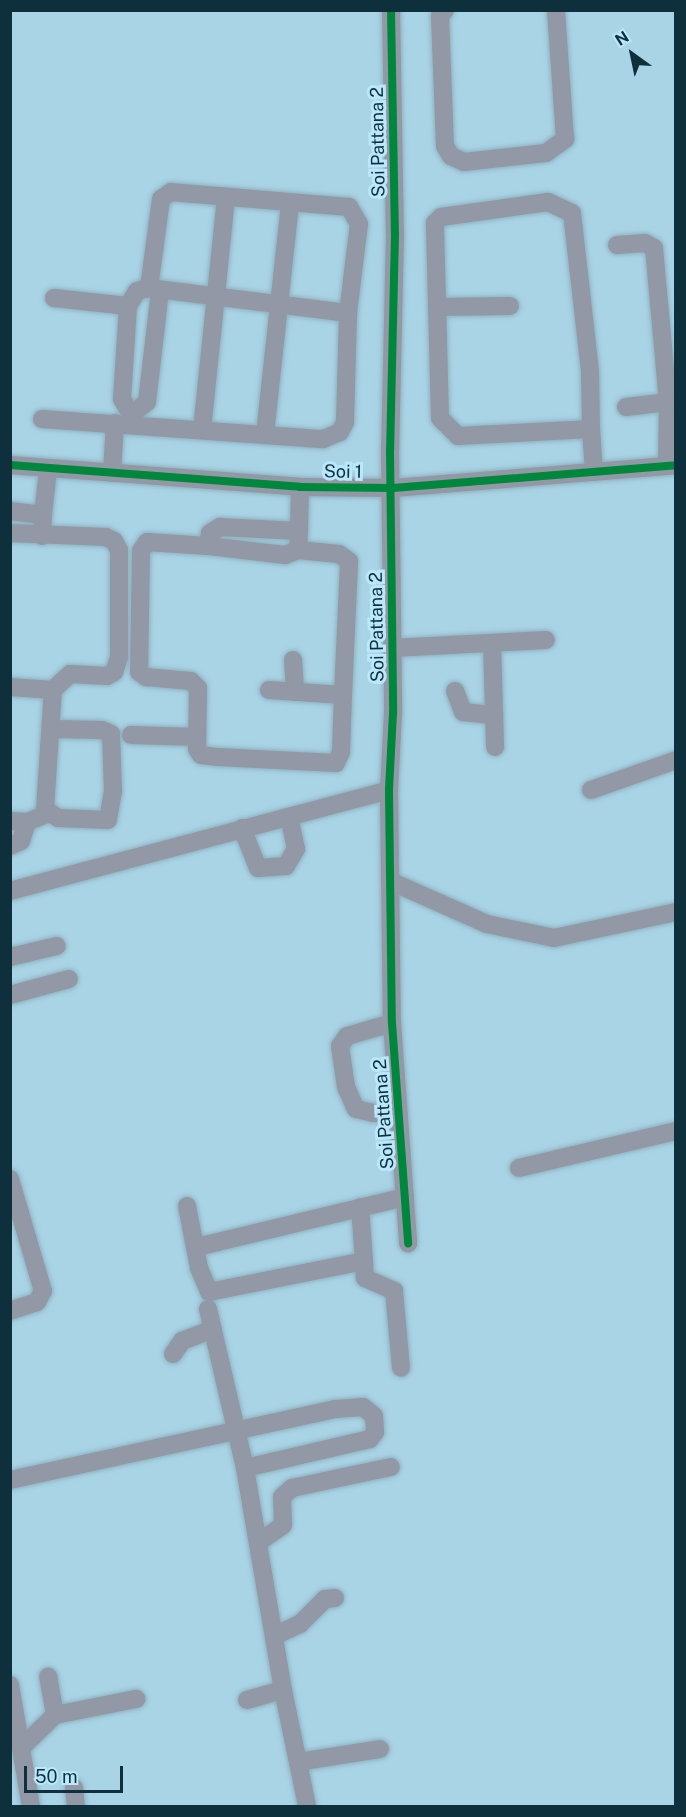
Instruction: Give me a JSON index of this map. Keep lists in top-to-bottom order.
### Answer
{
  "streets": {
    "street": ["Soi Pattana 2", "Soi 1"]
  },
  "crossings": [
    ["Soi Pattana 2", "Soi 1"]
  ],
  "scale_bar": "50 m",
  "north": "top left"
}
